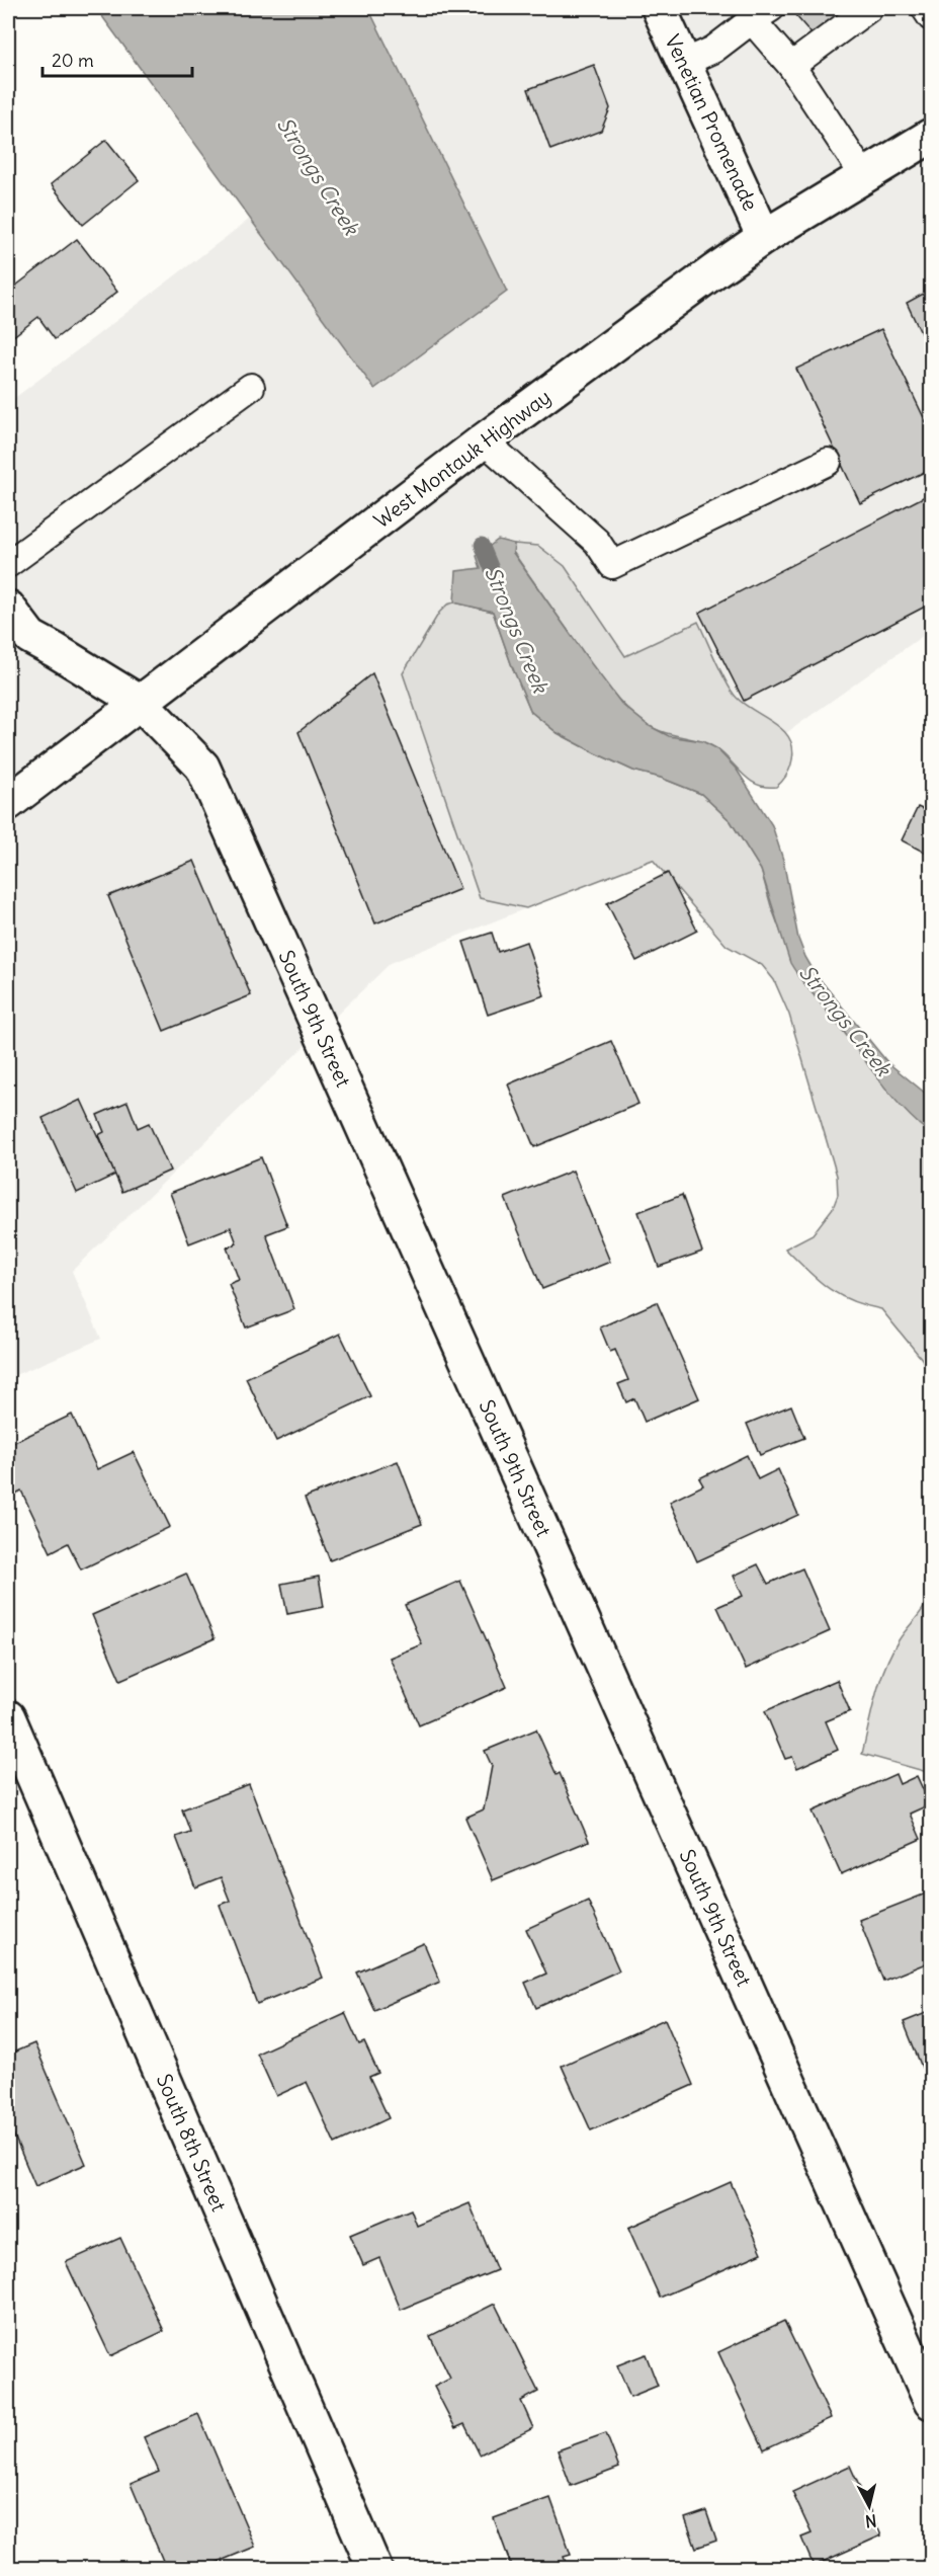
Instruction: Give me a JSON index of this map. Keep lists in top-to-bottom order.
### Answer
{
  "streets": {
    "street": [
      "Venetian Promenade",
      "West Montauk Highway",
      "South 9th Street",
      "South 8th Street"
    ]
  },
  "crossings": [
    ["Venetian Promenade", "West Montauk Highway"],
    ["West Montauk Highway", "South 9th Street"]
  ],
  "water": ["Strongs Creek"],
  "scale_bar": "20 m",
  "north": "bottom"
}
